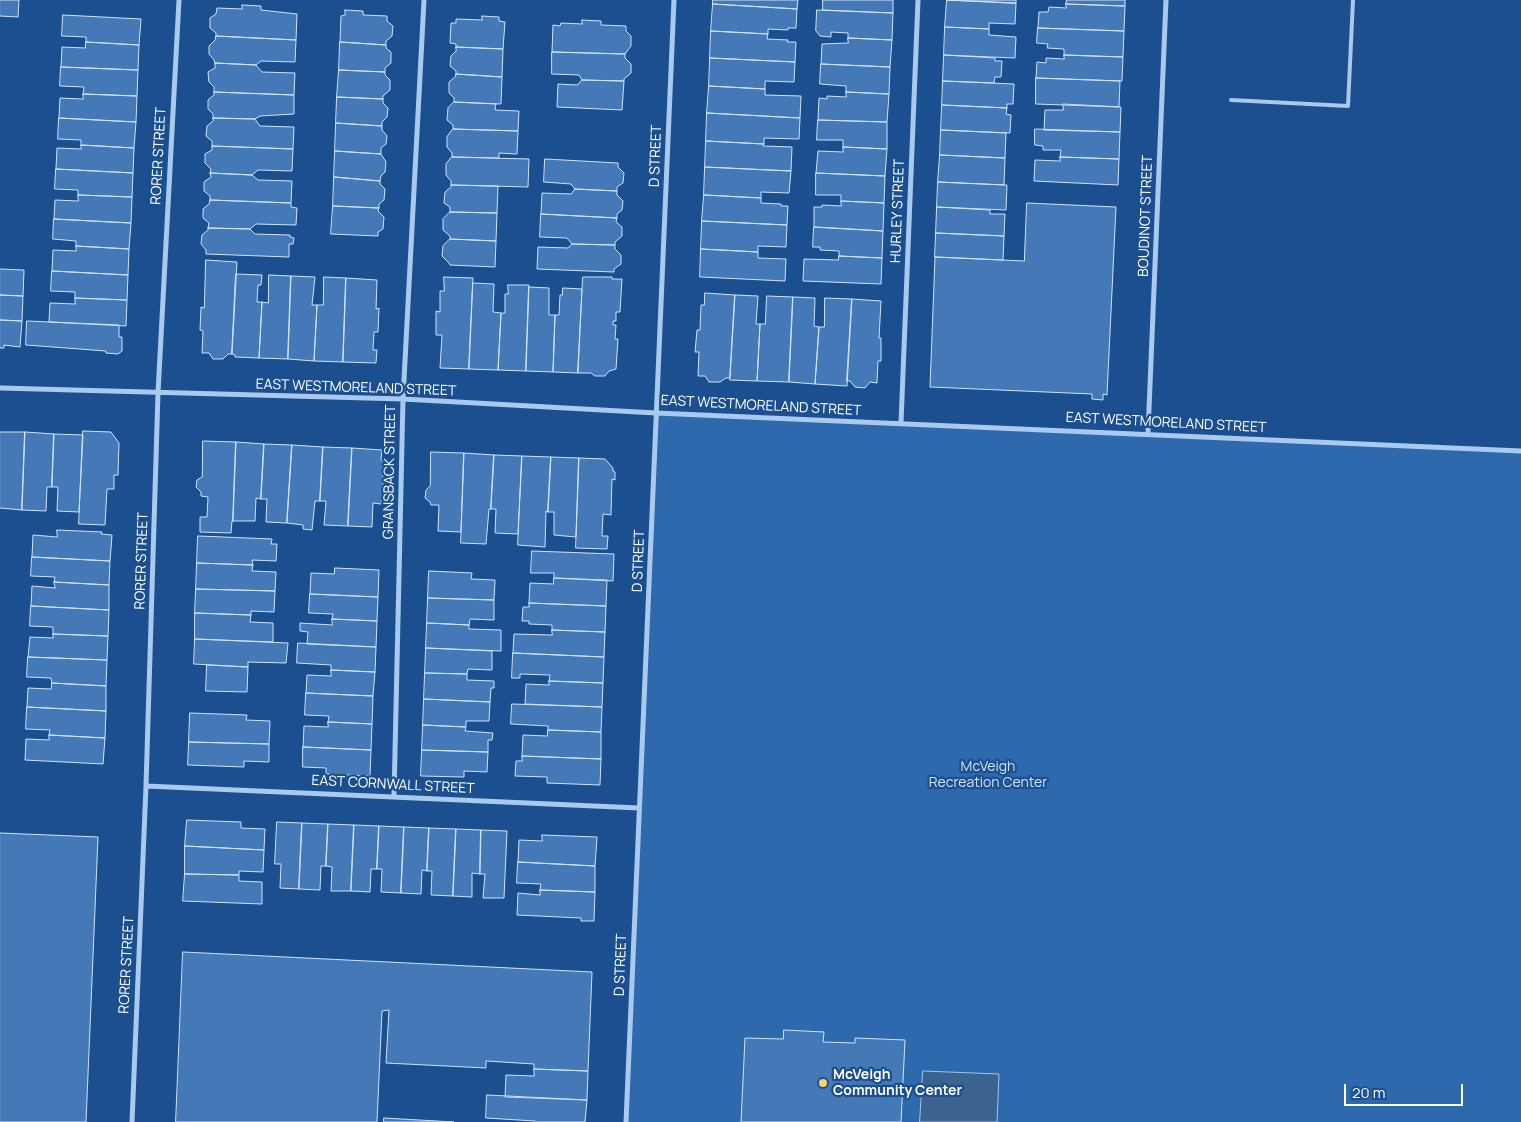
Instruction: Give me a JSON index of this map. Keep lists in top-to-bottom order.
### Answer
{
  "streets": {
    "street": [
      "RORER STREET",
      "D STREET",
      "HURLEY STREET",
      "BOUDINOT STREET",
      "EAST WESTMORELAND STREET",
      "GRANSBACK STREET",
      "EAST CORNWALL STREET"
    ]
  },
  "crossings": [
    ["RORER STREET", "EAST WESTMORELAND STREET"],
    ["RORER STREET", "EAST CORNWALL STREET"],
    ["D STREET", "EAST WESTMORELAND STREET"],
    ["D STREET", "EAST CORNWALL STREET"],
    ["HURLEY STREET", "EAST WESTMORELAND STREET"],
    ["BOUDINOT STREET", "EAST WESTMORELAND STREET"],
    ["EAST WESTMORELAND STREET", "GRANSBACK STREET"],
    ["GRANSBACK STREET", "EAST CORNWALL STREET"]
  ],
  "parks": ["McVeigh Recreation Center"],
  "places": ["McVeigh Community Center"],
  "scale_bar": "20 m"
}
